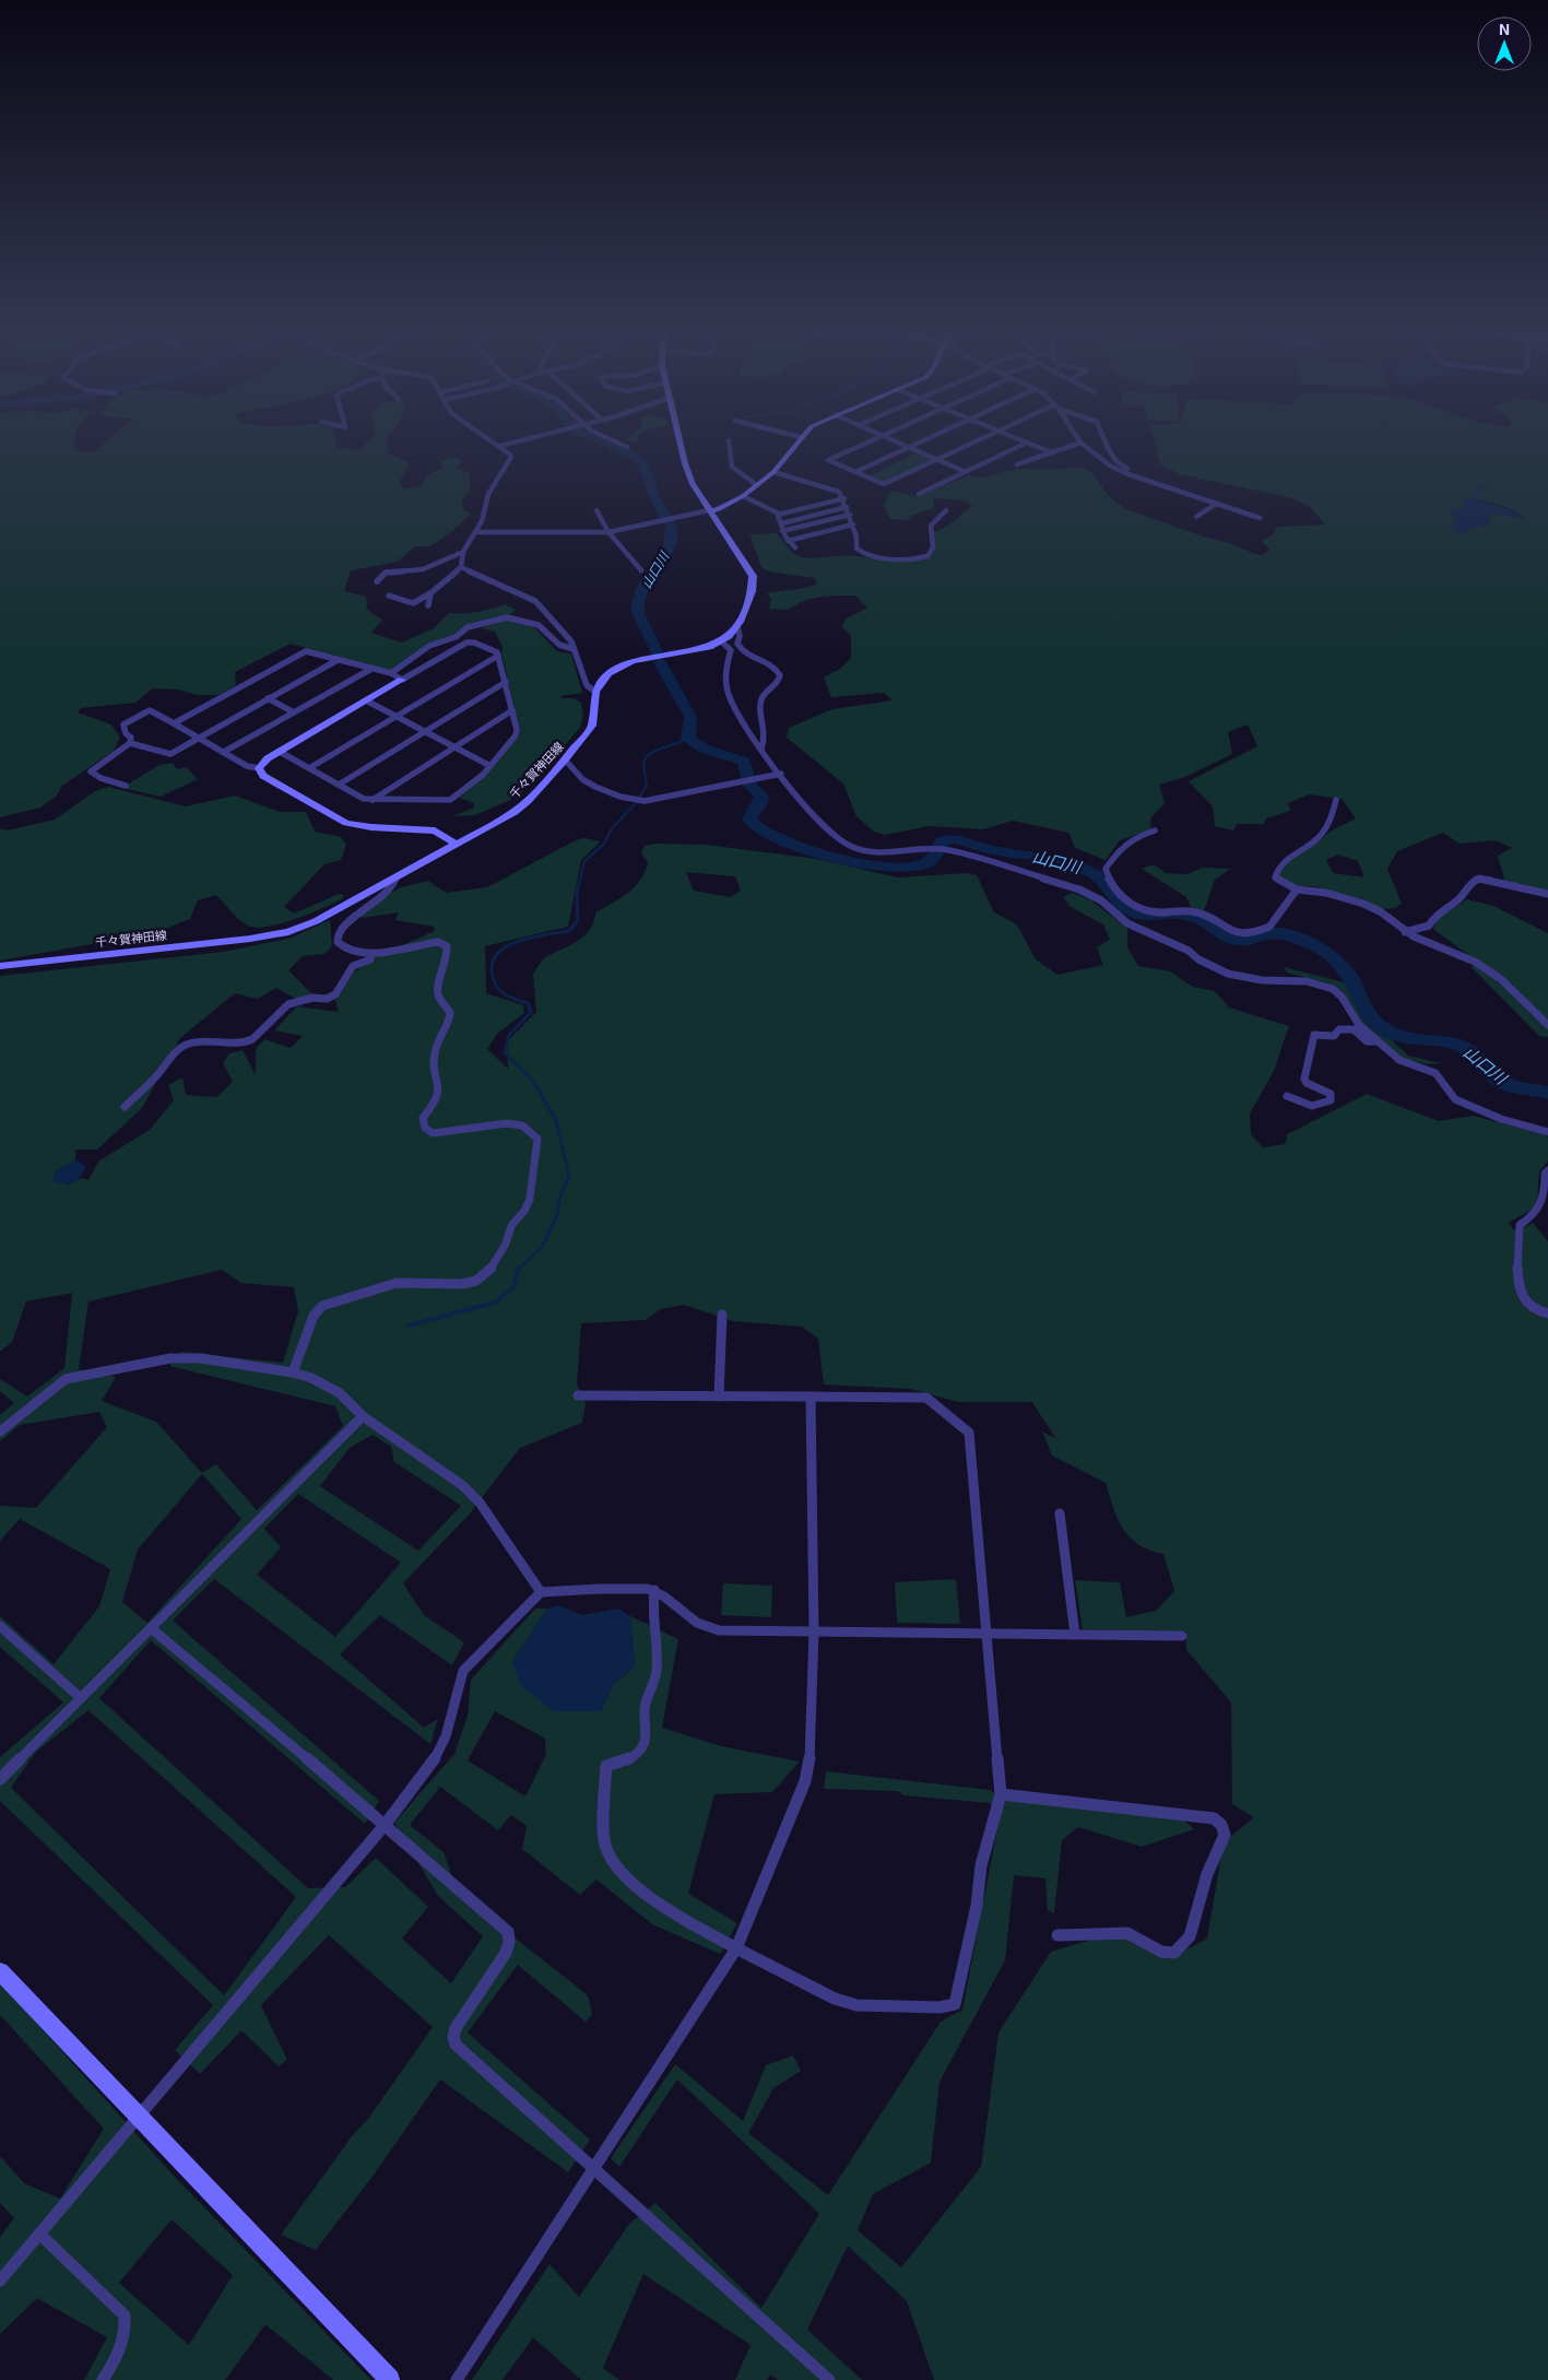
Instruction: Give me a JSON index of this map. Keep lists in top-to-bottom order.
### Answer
{
  "streets": {
    "main road": ["千々賀神田線"]
  },
  "water": ["山口川"],
  "north": "top"
}
